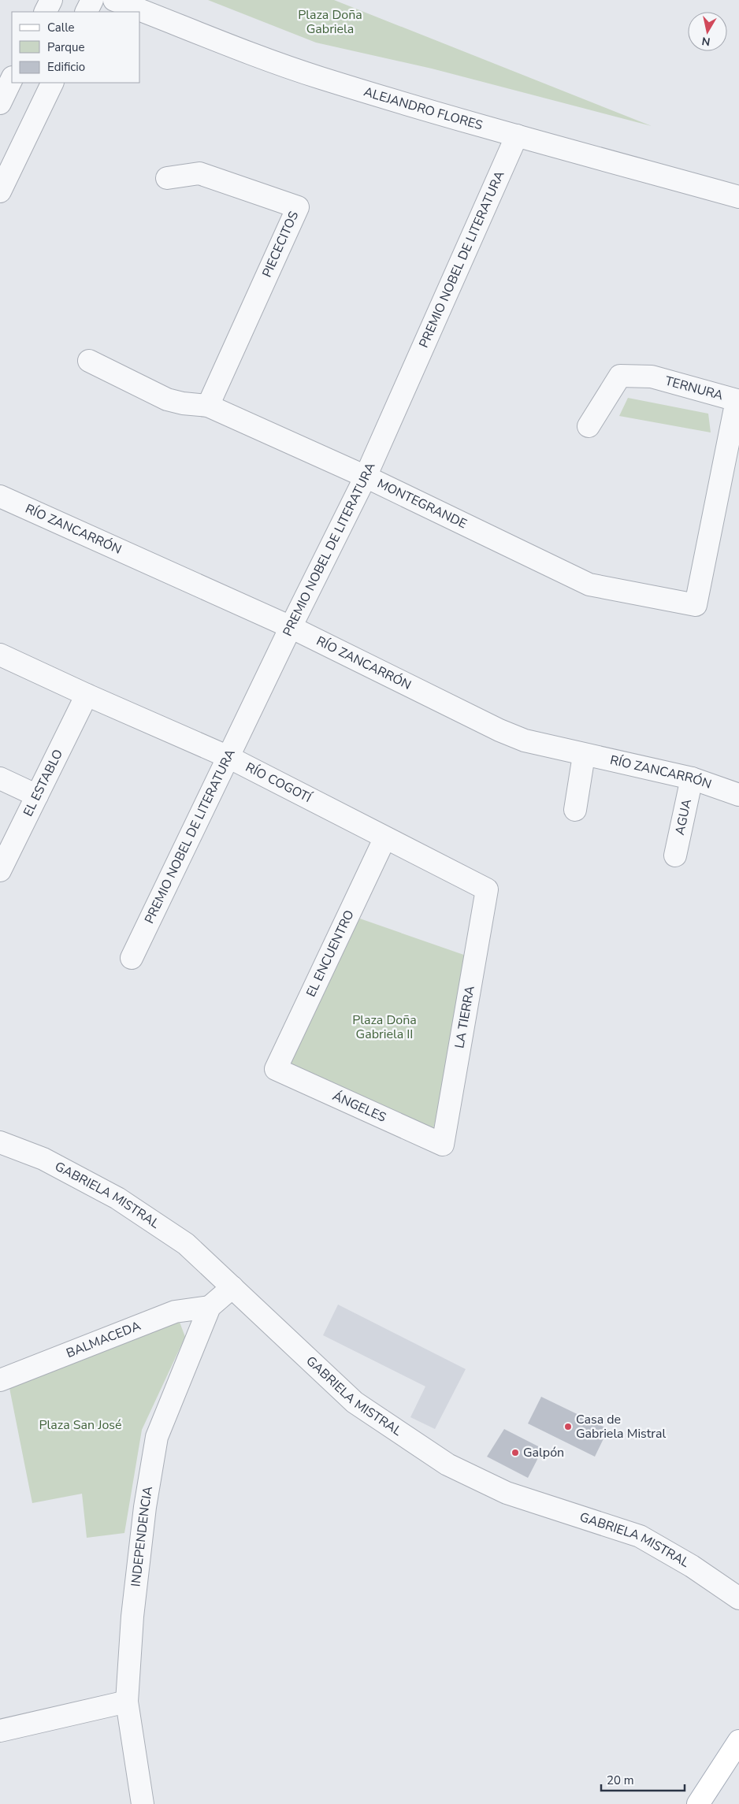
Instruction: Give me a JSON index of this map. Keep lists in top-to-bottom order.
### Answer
{
  "streets": {
    "street": [
      "ALEJANDRO FLORES",
      "PIECECITOS",
      "PREMIO NOBEL DE LITERATURA",
      "TERNURA",
      "MONTEGRANDE",
      "RÍO ZANCARRÓN",
      "EL ESTABLO",
      "RÍO COGOTÍ",
      "AGUA",
      "EL ENCUENTRO",
      "LA TIERRA",
      "ÁNGELES",
      "GABRIELA MISTRAL",
      "BALMACEDA",
      "INDEPENDENCIA"
    ]
  },
  "crossings": [
    ["ALEJANDRO FLORES", "PREMIO NOBEL DE LITERATURA"],
    ["PIECECITOS", "MONTEGRANDE"],
    ["PREMIO NOBEL DE LITERATURA", "MONTEGRANDE"],
    ["PREMIO NOBEL DE LITERATURA", "RÍO ZANCARRÓN"],
    ["PREMIO NOBEL DE LITERATURA", "RÍO COGOTÍ"],
    ["TERNURA", "MONTEGRANDE"],
    ["RÍO ZANCARRÓN", "AGUA"],
    ["EL ESTABLO", "RÍO COGOTÍ"],
    ["RÍO COGOTÍ", "EL ENCUENTRO"],
    ["RÍO COGOTÍ", "LA TIERRA"],
    ["EL ENCUENTRO", "ÁNGELES"],
    ["LA TIERRA", "ÁNGELES"],
    ["GABRIELA MISTRAL", "INDEPENDENCIA"],
    ["BALMACEDA", "INDEPENDENCIA"]
  ],
  "parks": ["Plaza Doña Gabriela", "Plaza Doña Gabriela II", "Plaza San José"],
  "places": ["Casa de Gabriela Mistral", "Galpón"],
  "legend": ["Calle", "Parque", "Edificio"],
  "scale_bar": "20 m",
  "north": "bottom"
}
